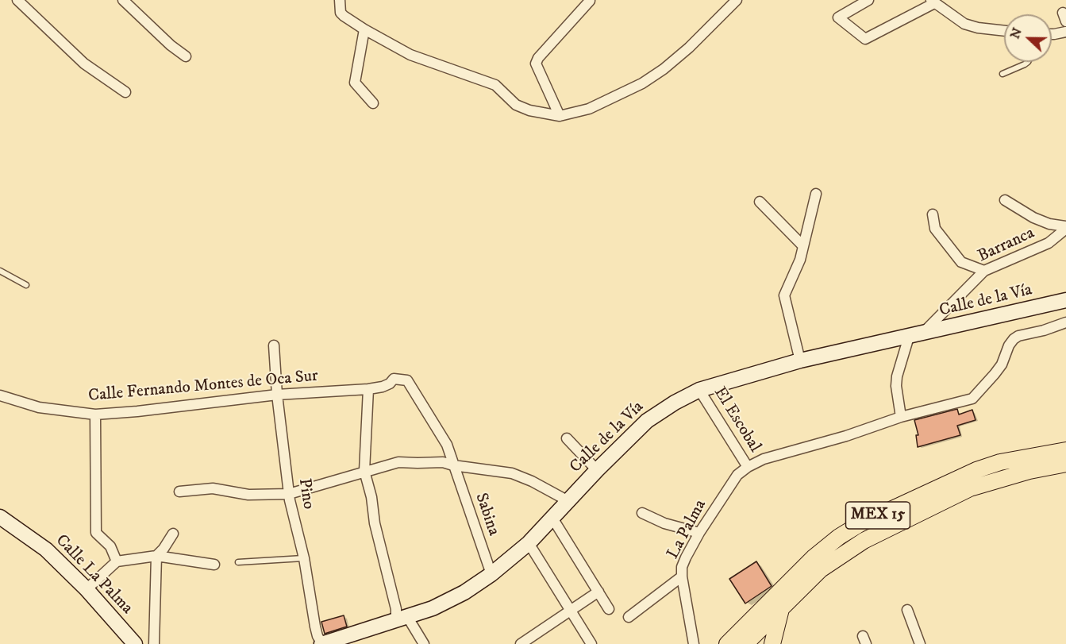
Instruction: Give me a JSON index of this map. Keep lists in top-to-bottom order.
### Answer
{
  "streets": {
    "main road": ["MEX 15"],
    "street": [
      "Barranca",
      "Calle de la Vía",
      "Calle Fernando Montes de Oca Sur",
      "El Escobal",
      "Pino",
      "Sabina",
      "La Palma",
      "Calle La Palma"
    ]
  },
  "crossings": [
    ["Barranca", "Calle de la Vía"],
    ["Calle de la Vía", "El Escobal"],
    ["Calle de la Vía", "Pino"],
    ["Calle de la Vía", "Sabina"],
    ["Calle Fernando Montes de Oca Sur", "Pino"],
    ["Calle Fernando Montes de Oca Sur", "Sabina"],
    ["El Escobal", "La Palma"]
  ],
  "north": "left"
}
